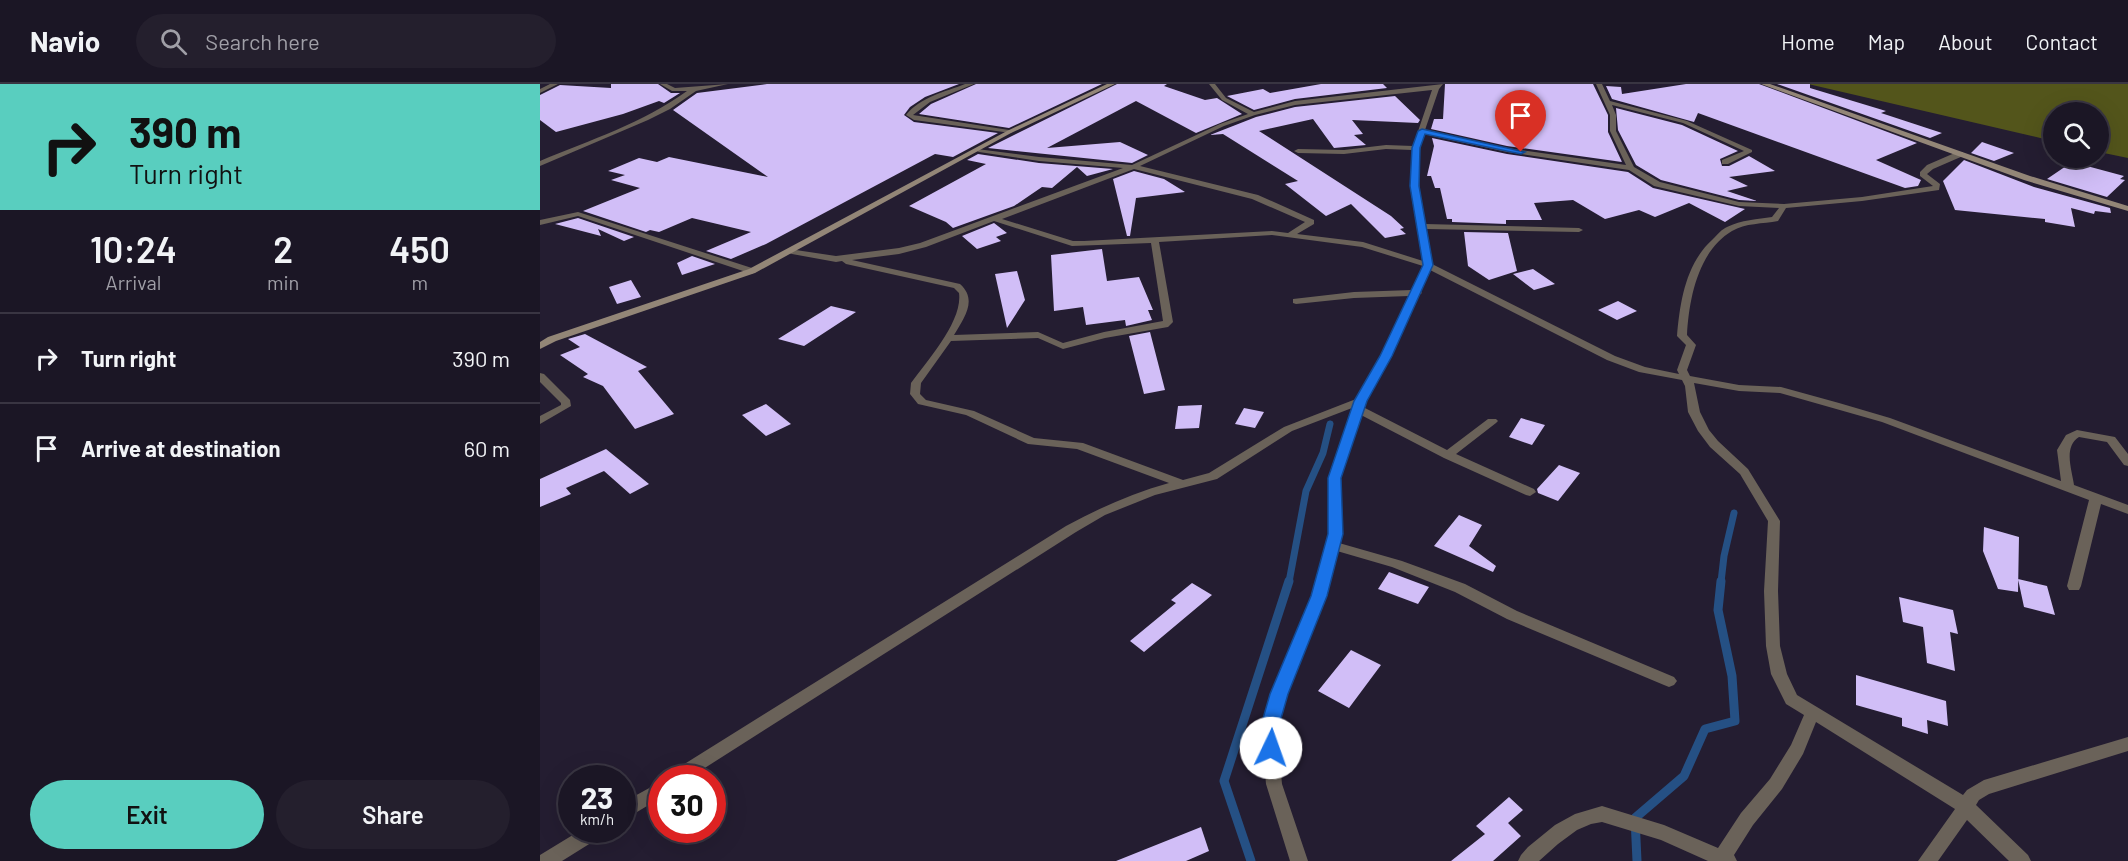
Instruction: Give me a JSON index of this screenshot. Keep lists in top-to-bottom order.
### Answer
{
  "page": {
    "header": "Navio",
    "search": "Search here",
    "nav": [
      "Home",
      "Map",
      "About",
      "Contact"
    ],
    "turn": ["390 m", "Turn right"],
    "eta": [
      "10:24",
      "Arrival",
      "2",
      "min",
      "450",
      "m"
    ],
    "list": [
      {
        "name": "Turn right",
        "value": "390 m"
      },
      {
        "name": "Arrive at destination",
        "value": "60 m"
      }
    ],
    "speed": "23 km/h",
    "limit": "30",
    "buttons": ["Exit", "Share"]
  }
}
